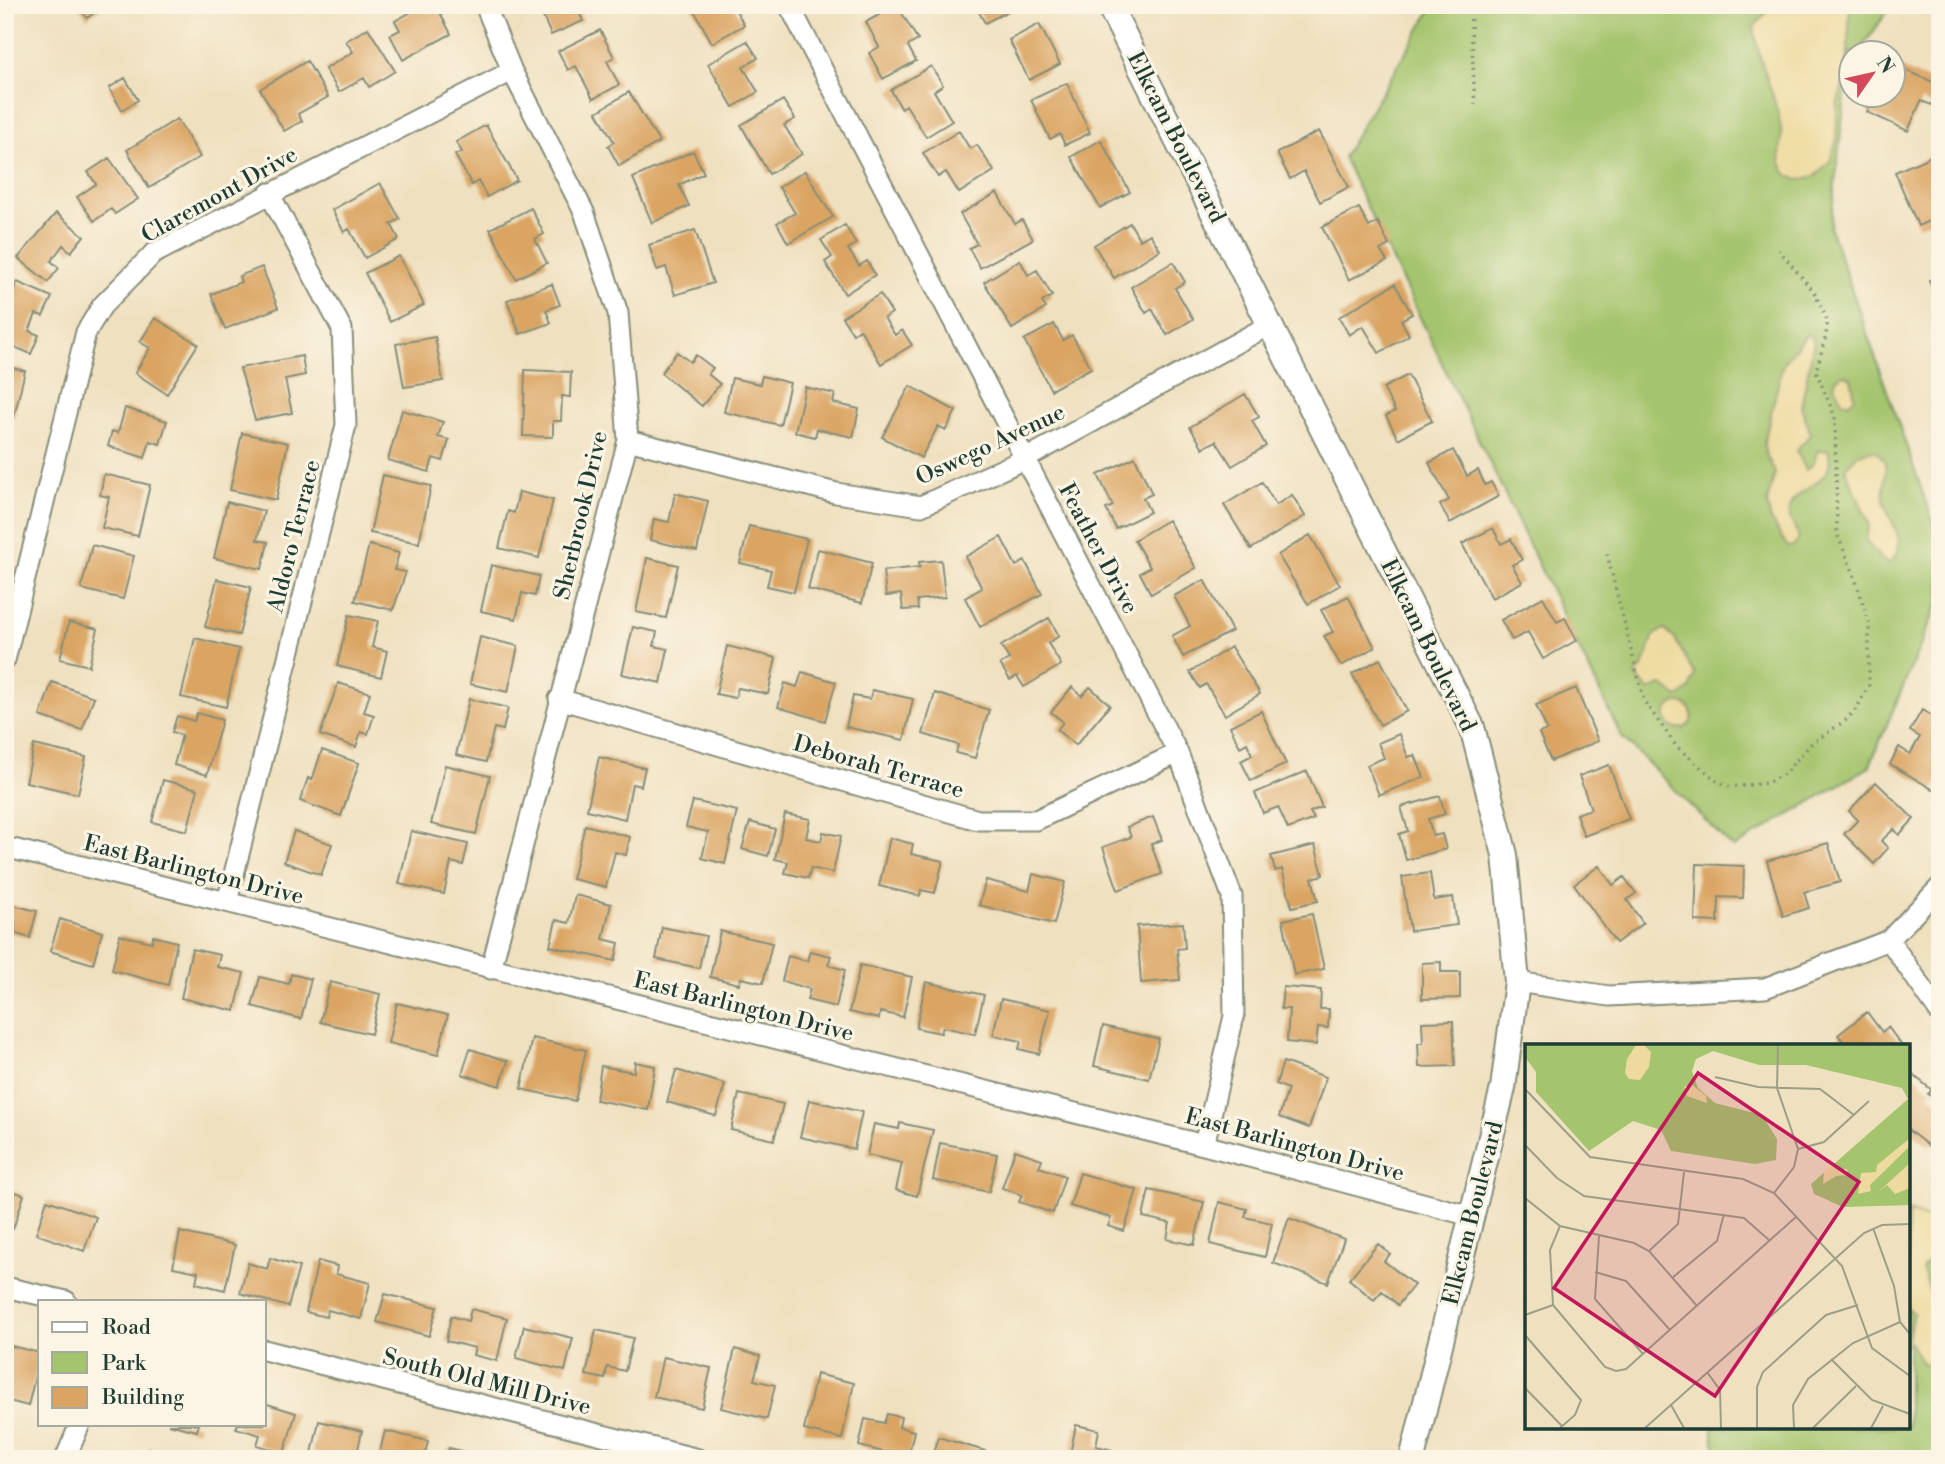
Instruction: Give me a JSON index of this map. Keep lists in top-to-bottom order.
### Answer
{
  "streets": {
    "street": [
      "Elkcam Boulevard",
      "Claremont Drive",
      "Oswego Avenue",
      "Sherbrook Drive",
      "Aldoro Terrace",
      "Feather Drive",
      "Deborah Terrace",
      "East Barlington Drive",
      "South Old Mill Drive"
    ]
  },
  "crossings": [
    ["Elkcam Boulevard", "Oswego Avenue"],
    ["Elkcam Boulevard", "East Barlington Drive"],
    ["Claremont Drive", "Sherbrook Drive"],
    ["Claremont Drive", "Aldoro Terrace"],
    ["Oswego Avenue", "Sherbrook Drive"],
    ["Oswego Avenue", "Feather Drive"],
    ["Sherbrook Drive", "Deborah Terrace"],
    ["Sherbrook Drive", "East Barlington Drive"],
    ["Aldoro Terrace", "East Barlington Drive"],
    ["Feather Drive", "Deborah Terrace"],
    ["Feather Drive", "East Barlington Drive"]
  ],
  "legend": ["Road", "Park", "Building"],
  "north": "top right"
}
